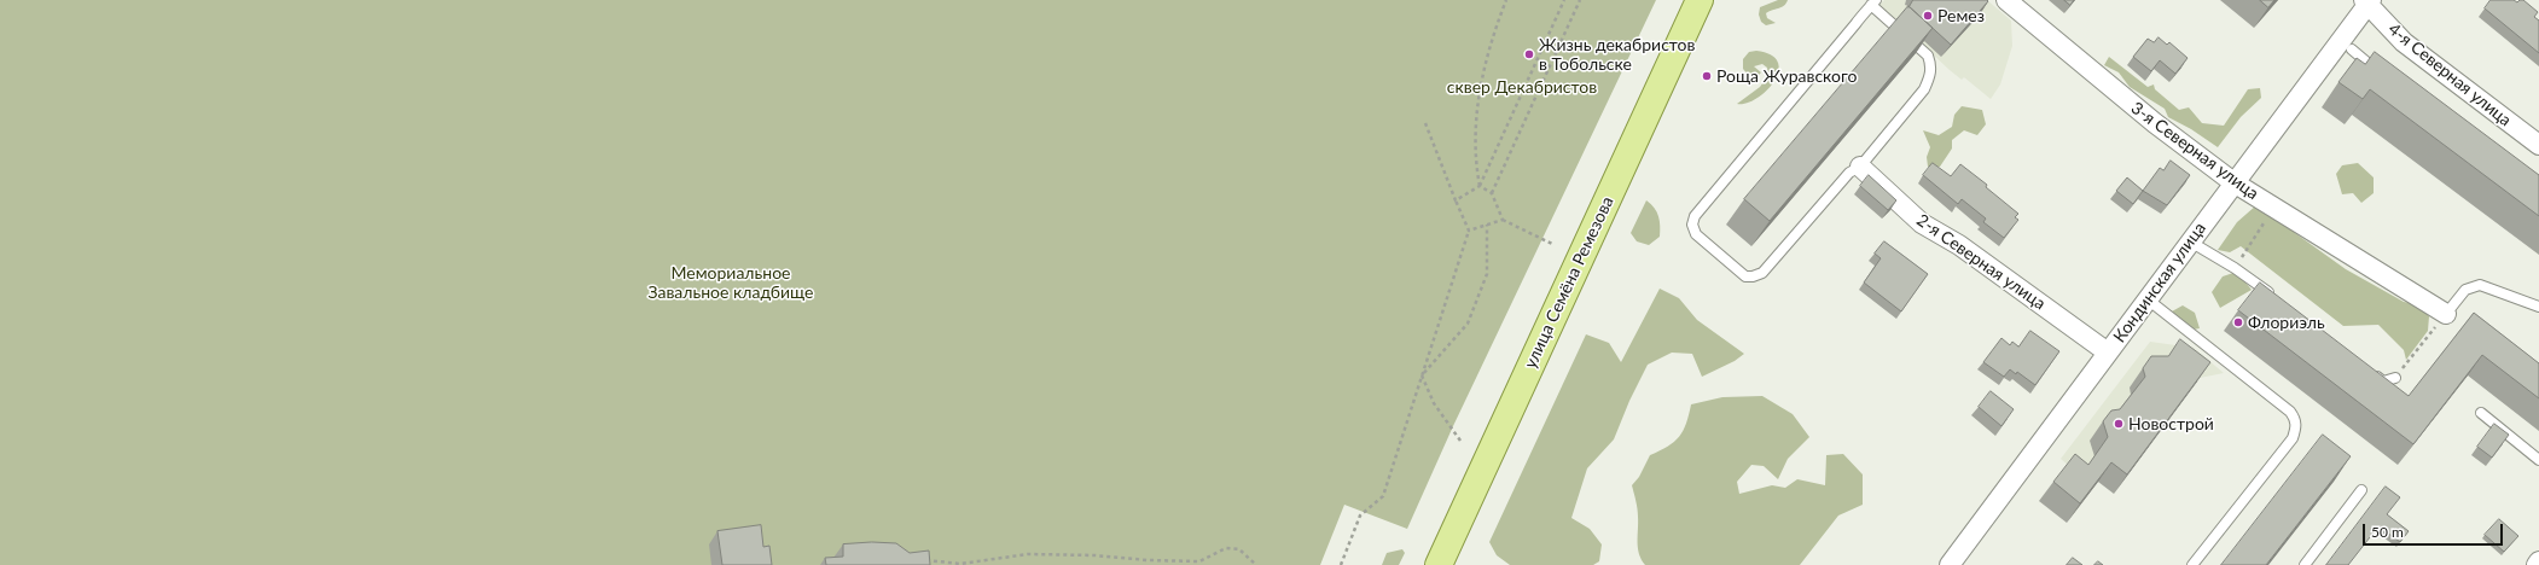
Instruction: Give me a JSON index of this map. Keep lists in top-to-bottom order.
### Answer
{
  "streets": {
    "main road": ["улица Семёна Ремезова"],
    "street": [
      "4-я Северная улица",
      "3-я Северная улица",
      "2-я Северная улица",
      "Кондинская улица"
    ]
  },
  "crossings": [
    ["4-я Северная улица", "Кондинская улица"],
    ["3-я Северная улица", "Кондинская улица"],
    ["2-я Северная улица", "Кондинская улица"]
  ],
  "parks": ["сквер Декабристов", "Мемориальное Завальное кладбище"],
  "places": [
    "Ремез",
    "Жизнь декабристов в Тобольске",
    "Роща Журавского",
    "Флориэль",
    "Новострой"
  ],
  "scale_bar": "50 m"
}
